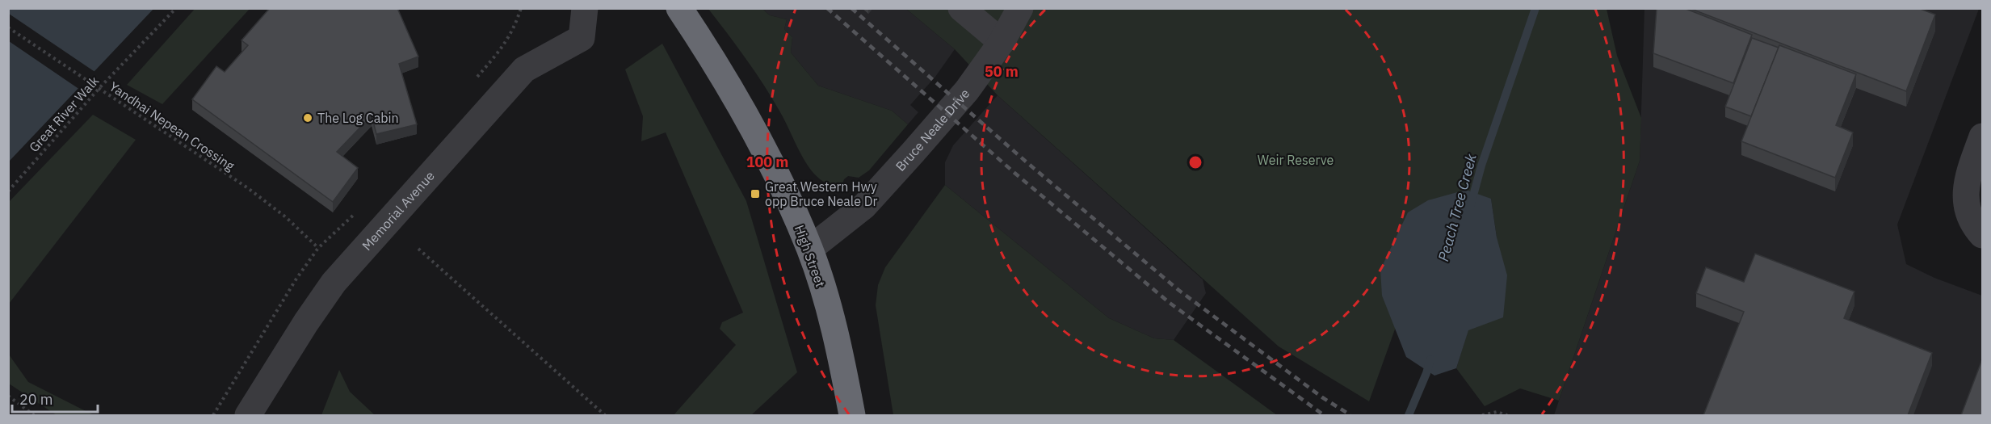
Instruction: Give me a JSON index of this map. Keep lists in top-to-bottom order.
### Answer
{
  "streets": {
    "highway": ["High Street"],
    "street": ["Bruce Neale Drive", "Memorial Avenue"],
    "path": ["Great River Walk", "Yandhai Nepean Crossing"]
  },
  "crossings": [
    ["Bruce Neale Drive", "High Street"]
  ],
  "water": ["Peach Tree Creek"],
  "parks": ["Weir Reserve"],
  "places": {
    "other": ["The Log Cabin"],
    "transit": ["Great Western Hwy opp Bruce Neale Dr"]
  },
  "scale_bar": "20 m",
  "rings": ["50 m", "100 m"]
}
